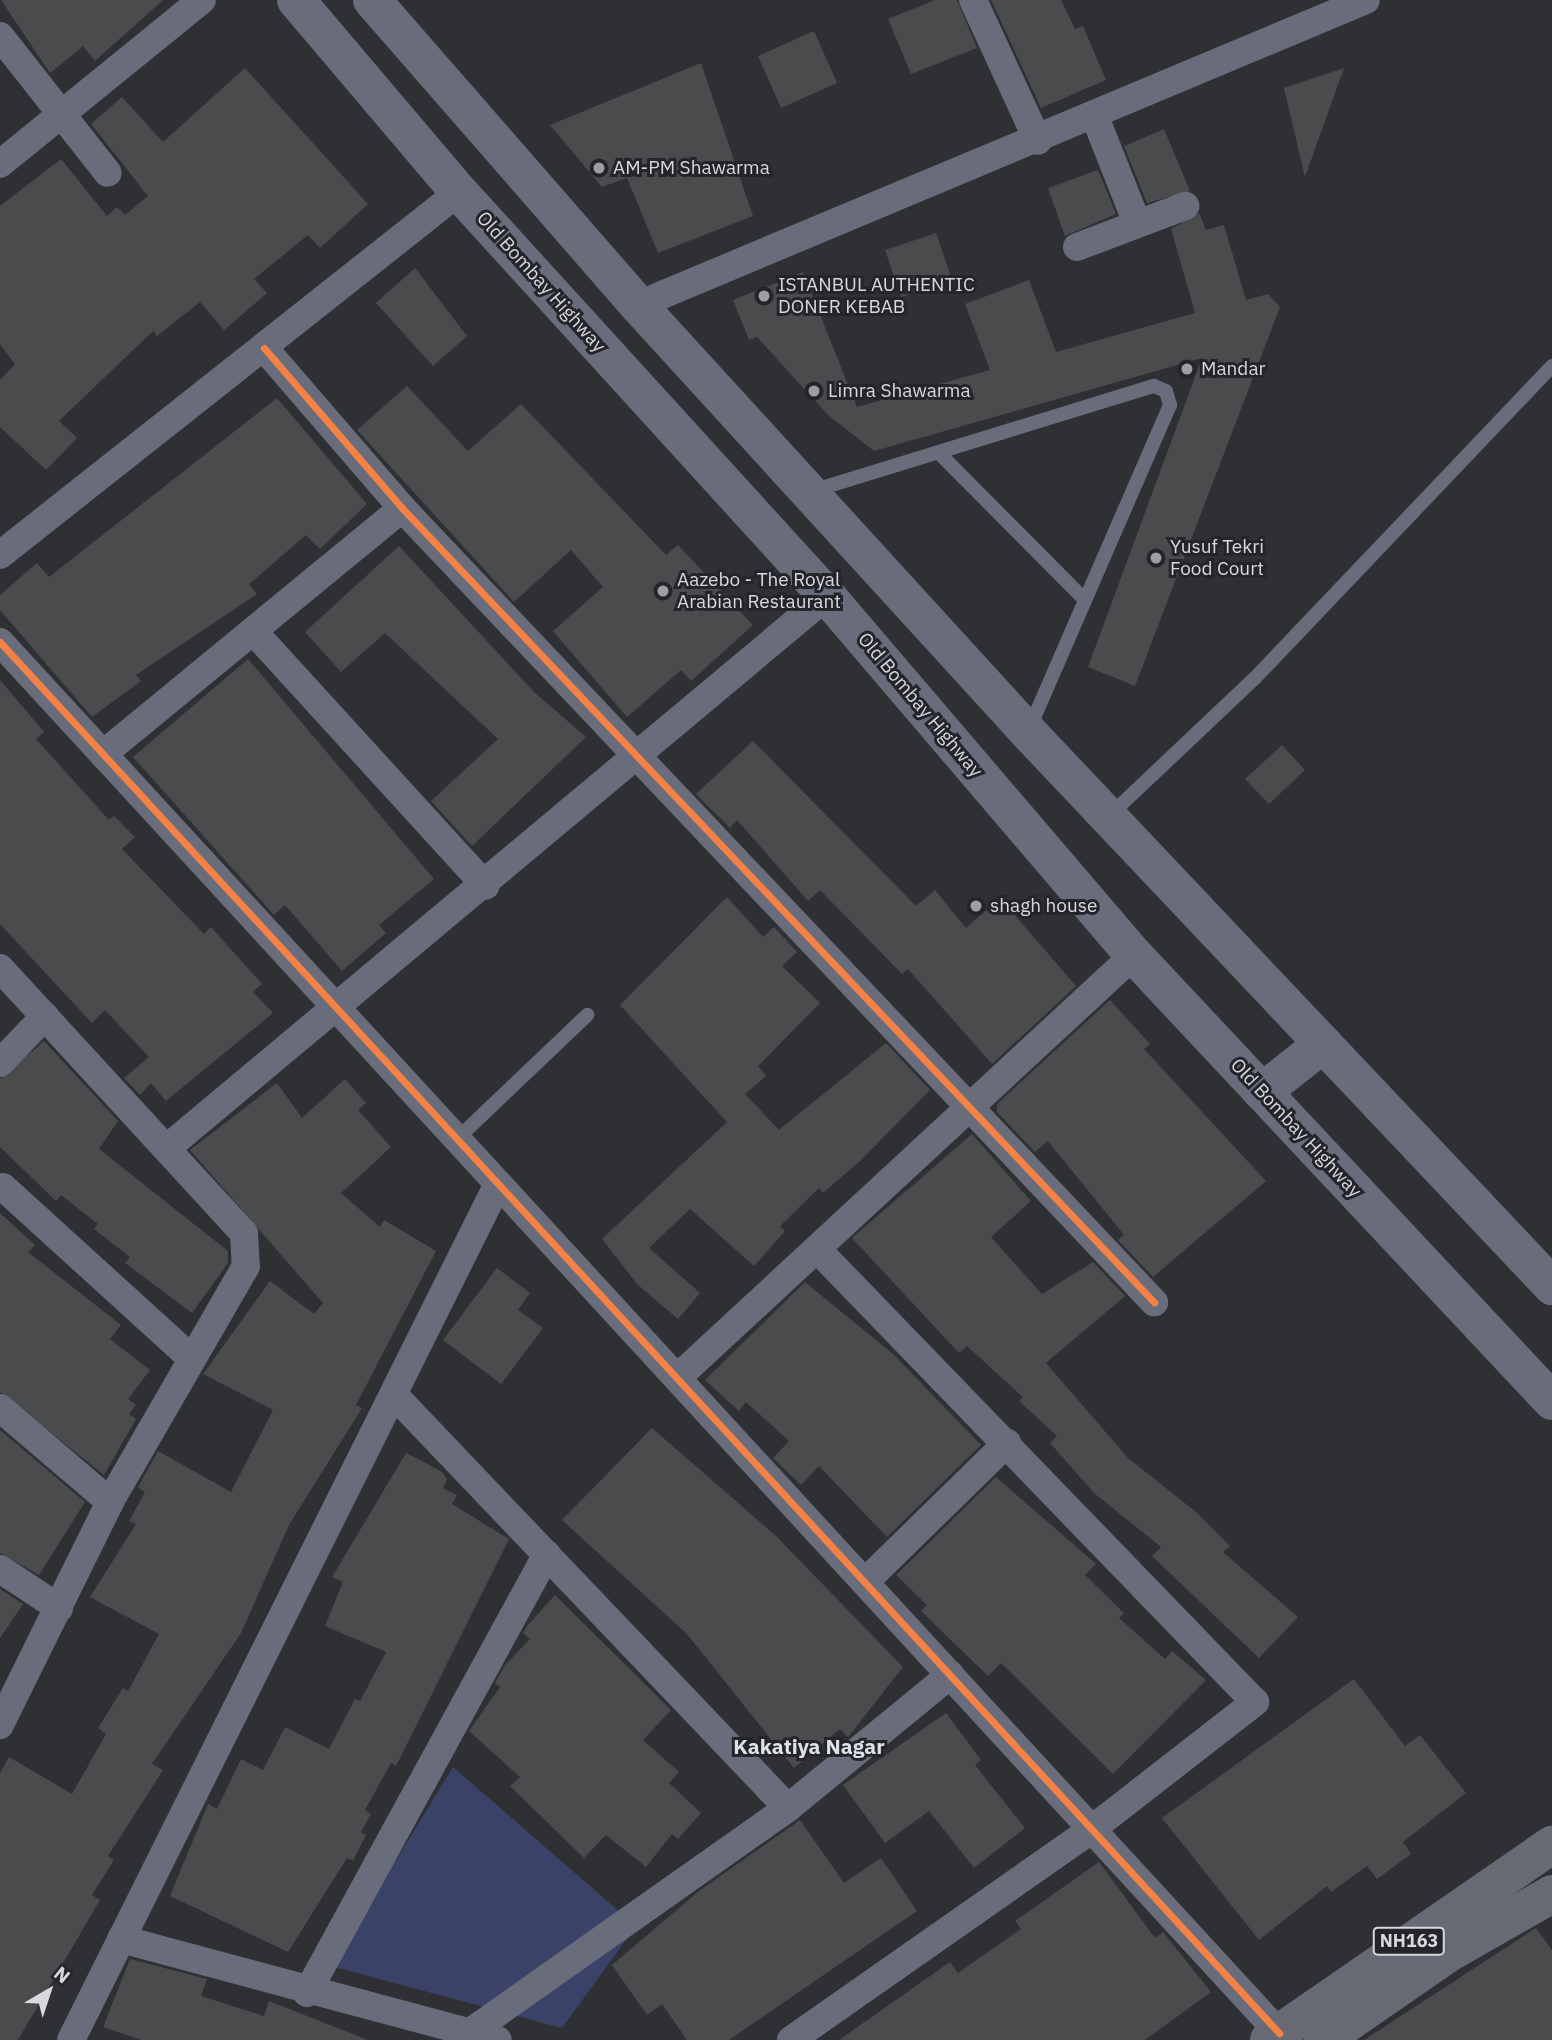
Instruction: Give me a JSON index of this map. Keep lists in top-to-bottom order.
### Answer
{
  "streets": {
    "highway": ["NH163"],
    "main road": ["Old Bombay Highway"]
  },
  "districts": ["Kakatiya Nagar"],
  "places": [
    "AM-PM Shawarma",
    "ISTANBUL AUTHENTIC DONER KEBAB",
    "Mandar",
    "Limra Shawarma",
    "Yusuf Tekri Food Court",
    "Aazebo - The Royal Arabian Restaurant",
    "shagh house"
  ],
  "north": "top right"
}
